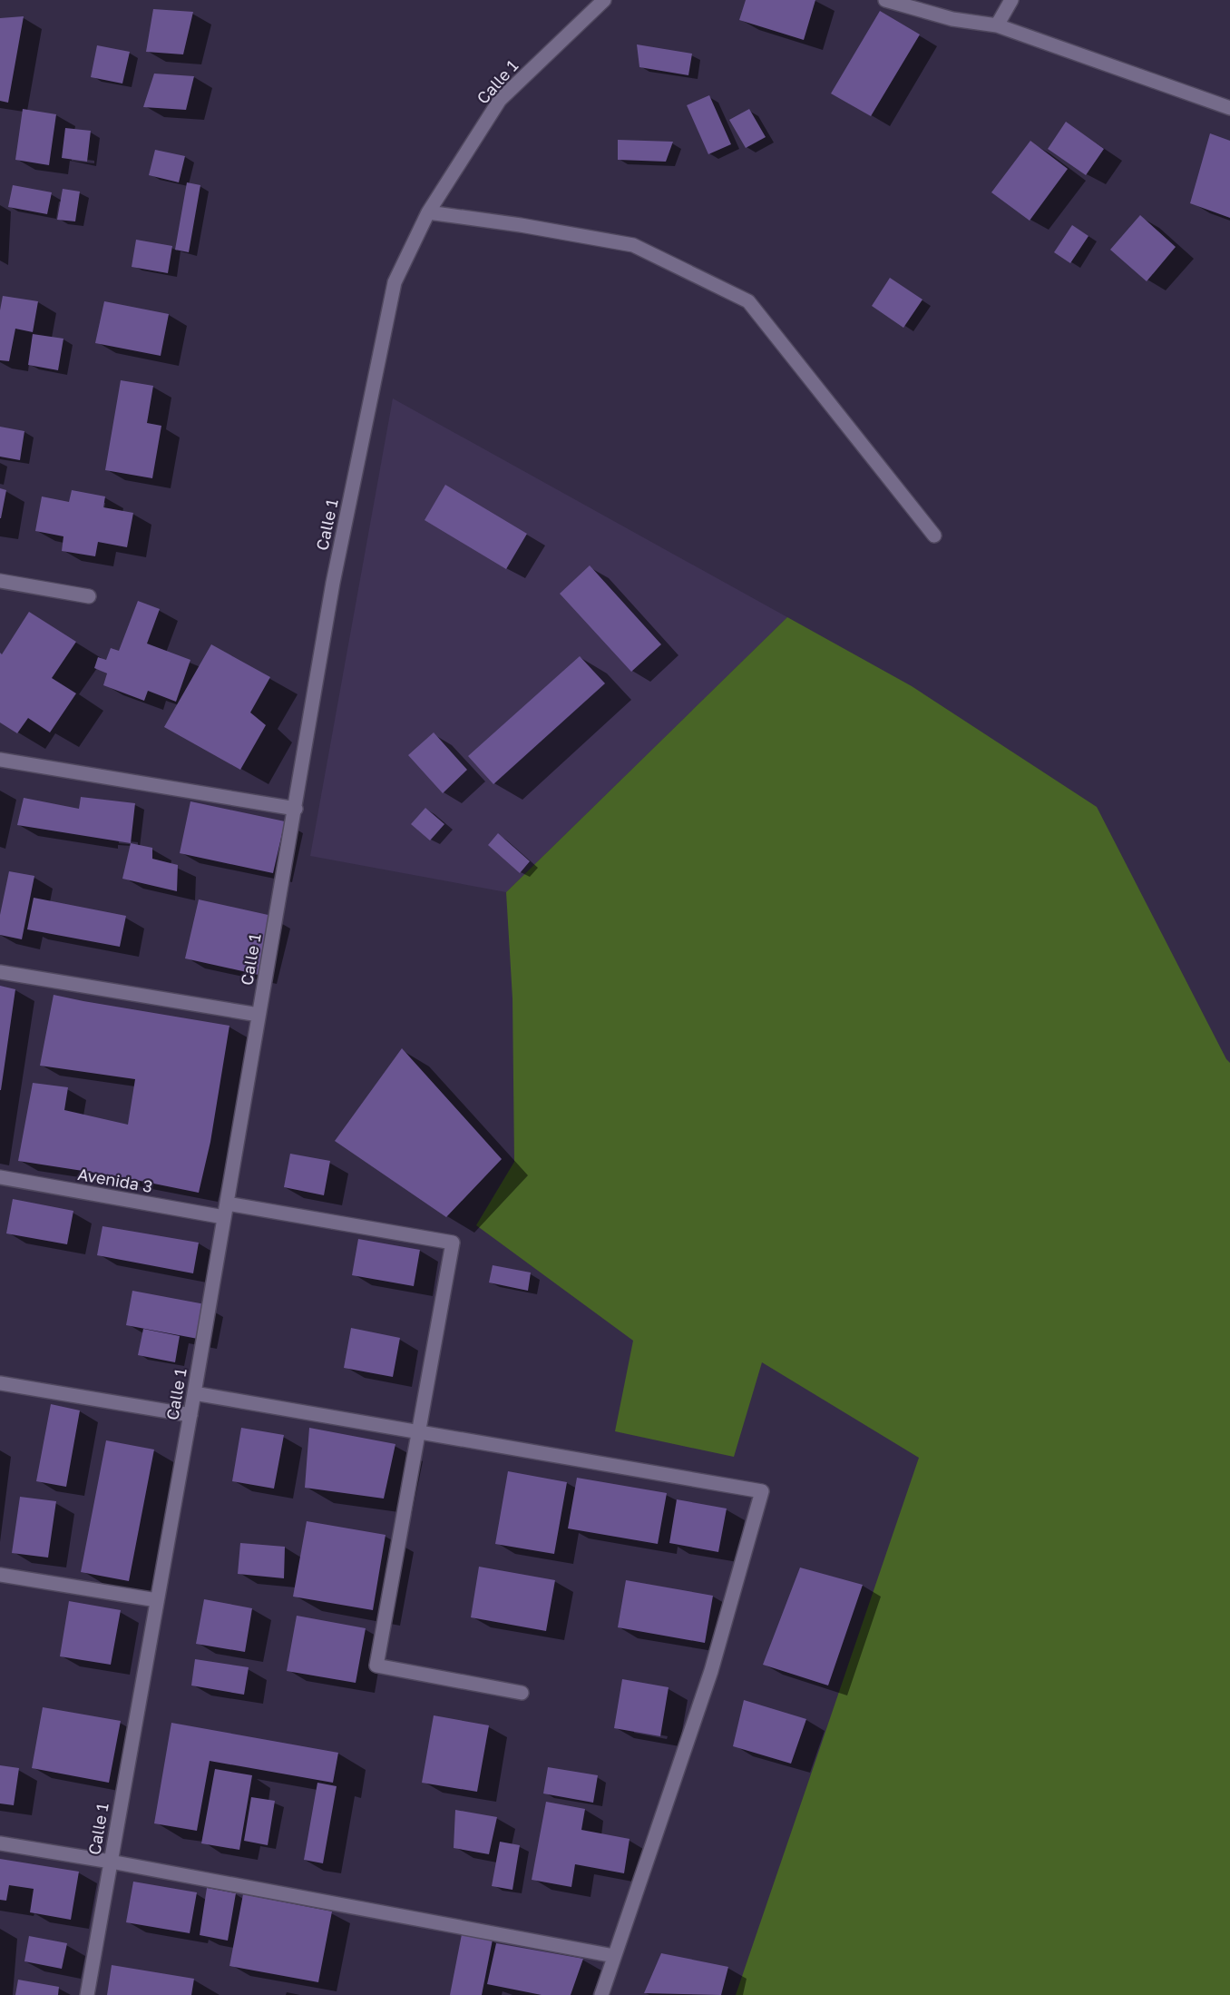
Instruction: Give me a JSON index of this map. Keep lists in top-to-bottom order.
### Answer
{
  "streets": {
    "street": ["Calle 1", "Avenida 3"]
  },
  "crossings": [
    ["Calle 1", "Avenida 3"]
  ]
}
